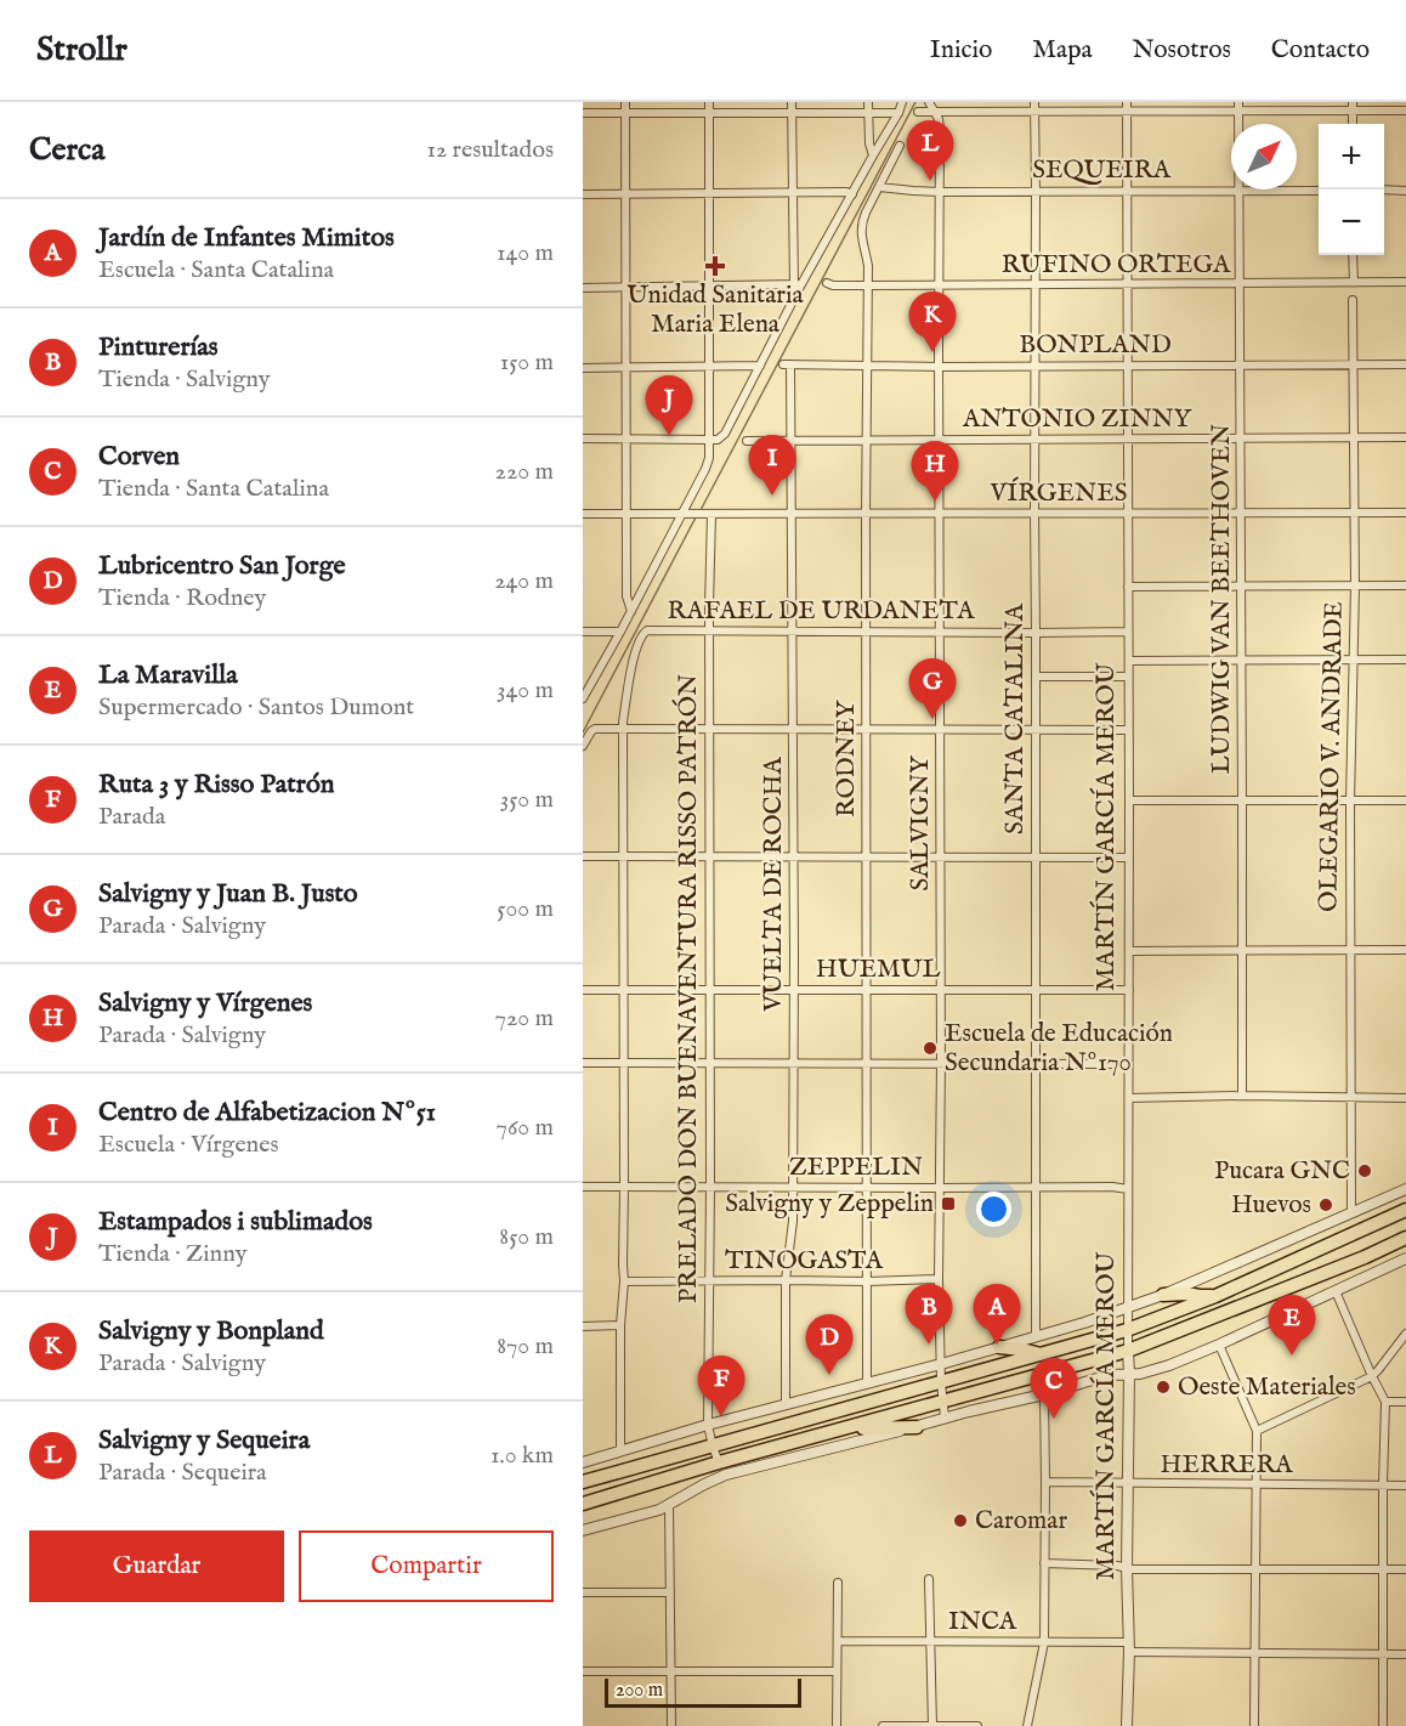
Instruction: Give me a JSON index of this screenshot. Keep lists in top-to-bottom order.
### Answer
{
  "streets": {
    "street": [
      "SEQUEIRA",
      "RUFINO ORTEGA",
      "BONPLAND",
      "ANTONIO ZINNY",
      "VÍRGENES",
      "LUDWIG VAN BEETHOVEN",
      "RAFAEL DE URDANETA",
      "SANTA CATALINA",
      "OLEGARIO V. ANDRADE",
      "RODNEY",
      "SALVIGNY",
      "MARTÍN GARCÍA MEROU",
      "VUELTA DE ROCHA",
      "HUEMUL",
      "PRELADO DON BUENAVENTURA RISSO PATRÓN",
      "ZEPPELIN",
      "TINOGASTA",
      "HERRERA",
      "INCA"
    ]
  },
  "crossings": [
    ["SEQUEIRA", "LUDWIG VAN BEETHOVEN"],
    ["SEQUEIRA", "SANTA CATALINA"],
    ["SEQUEIRA", "RODNEY"],
    ["SEQUEIRA", "SALVIGNY"],
    ["SEQUEIRA", "MARTÍN GARCÍA MEROU"],
    ["RUFINO ORTEGA", "LUDWIG VAN BEETHOVEN"],
    ["RUFINO ORTEGA", "SANTA CATALINA"],
    ["RUFINO ORTEGA", "RODNEY"],
    ["RUFINO ORTEGA", "SALVIGNY"],
    ["RUFINO ORTEGA", "MARTÍN GARCÍA MEROU"],
    ["BONPLAND", "LUDWIG VAN BEETHOVEN"],
    ["BONPLAND", "SANTA CATALINA"],
    ["BONPLAND", "OLEGARIO V. ANDRADE"],
    ["BONPLAND", "RODNEY"],
    ["BONPLAND", "SALVIGNY"],
    ["BONPLAND", "MARTÍN GARCÍA MEROU"],
    ["BONPLAND", "VUELTA DE ROCHA"],
    ["ANTONIO ZINNY", "LUDWIG VAN BEETHOVEN"],
    ["ANTONIO ZINNY", "SANTA CATALINA"],
    ["ANTONIO ZINNY", "OLEGARIO V. ANDRADE"],
    ["ANTONIO ZINNY", "RODNEY"],
    ["ANTONIO ZINNY", "SALVIGNY"],
    ["ANTONIO ZINNY", "MARTÍN GARCÍA MEROU"],
    ["ANTONIO ZINNY", "VUELTA DE ROCHA"],
    ["VÍRGENES", "LUDWIG VAN BEETHOVEN"],
    ["VÍRGENES", "SANTA CATALINA"],
    ["VÍRGENES", "OLEGARIO V. ANDRADE"],
    ["VÍRGENES", "RODNEY"],
    ["VÍRGENES", "SALVIGNY"],
    ["VÍRGENES", "MARTÍN GARCÍA MEROU"],
    ["VÍRGENES", "VUELTA DE ROCHA"],
    ["VÍRGENES", "PRELADO DON BUENAVENTURA RISSO PATRÓN"],
    ["RAFAEL DE URDANETA", "SANTA CATALINA"],
    ["RAFAEL DE URDANETA", "RODNEY"],
    ["RAFAEL DE URDANETA", "SALVIGNY"],
    ["RAFAEL DE URDANETA", "MARTÍN GARCÍA MEROU"],
    ["RAFAEL DE URDANETA", "VUELTA DE ROCHA"],
    ["RAFAEL DE URDANETA", "PRELADO DON BUENAVENTURA RISSO PATRÓN"],
    ["SANTA CATALINA", "HUEMUL"],
    ["SANTA CATALINA", "ZEPPELIN"],
    ["RODNEY", "HUEMUL"],
    ["RODNEY", "ZEPPELIN"],
    ["RODNEY", "TINOGASTA"],
    ["SALVIGNY", "HUEMUL"],
    ["SALVIGNY", "ZEPPELIN"],
    ["SALVIGNY", "TINOGASTA"],
    ["MARTÍN GARCÍA MEROU", "HUEMUL"],
    ["MARTÍN GARCÍA MEROU", "ZEPPELIN"],
    ["MARTÍN GARCÍA MEROU", "HERRERA"],
    ["MARTÍN GARCÍA MEROU", "INCA"],
    ["VUELTA DE ROCHA", "HUEMUL"],
    ["VUELTA DE ROCHA", "ZEPPELIN"],
    ["VUELTA DE ROCHA", "TINOGASTA"],
    ["HUEMUL", "PRELADO DON BUENAVENTURA RISSO PATRÓN"],
    ["PRELADO DON BUENAVENTURA RISSO PATRÓN", "ZEPPELIN"],
    ["PRELADO DON BUENAVENTURA RISSO PATRÓN", "TINOGASTA"]
  ],
  "places": {
    "health": ["Unidad Sanitaria Maria Elena"],
    "other": [
      "Escuela de Educación Secundaria Nº170",
      "Pucara GNC",
      "Huevos",
      "Oeste Materiales",
      "Caromar"
    ],
    "transit": ["Salvigny y Zeppelin"]
  },
  "scale_bar": "200 m",
  "north": "top right",
  "page": {
    "header": "Strollr",
    "nav": [
      "Inicio",
      "Mapa",
      "Nosotros",
      "Contacto"
    ],
    "heading": ["Cerca", "12 resultados"],
    "pins": [
      "L",
      "K",
      "J",
      "I",
      "H",
      "G",
      "A",
      "B",
      "E",
      "D",
      "F",
      "C"
    ],
    "map_buttons": ["+", "−"],
    "list": [
      {
        "mark": "A",
        "name": "Jardín de Infantes Mimitos",
        "note": "Escuela · Santa Catalina",
        "value": "140 m"
      },
      {
        "mark": "B",
        "name": "Pinturerías",
        "note": "Tienda · Salvigny",
        "value": "150 m"
      },
      {
        "mark": "C",
        "name": "Corven",
        "note": "Tienda · Santa Catalina",
        "value": "220 m"
      },
      {
        "mark": "D",
        "name": "Lubricentro San Jorge",
        "note": "Tienda · Rodney",
        "value": "240 m"
      },
      {
        "mark": "E",
        "name": "La Maravilla",
        "note": "Supermercado · Santos Dumont",
        "value": "340 m"
      },
      {
        "mark": "F",
        "name": "Ruta 3 y Risso Patrón",
        "note": "Parada",
        "value": "350 m"
      },
      {
        "mark": "G",
        "name": "Salvigny y Juan B. Justo",
        "note": "Parada · Salvigny",
        "value": "500 m"
      },
      {
        "mark": "H",
        "name": "Salvigny y Vírgenes",
        "note": "Parada · Salvigny",
        "value": "720 m"
      },
      {
        "mark": "I",
        "name": "Centro de Alfabetizacion Nº51",
        "note": "Escuela · Vírgenes",
        "value": "760 m"
      },
      {
        "mark": "J",
        "name": "Estampados i sublimados",
        "note": "Tienda · Zinny",
        "value": "850 m"
      },
      {
        "mark": "K",
        "name": "Salvigny y Bonpland",
        "note": "Parada · Salvigny",
        "value": "870 m"
      },
      {
        "mark": "L",
        "name": "Salvigny y Sequeira",
        "note": "Parada · Sequeira",
        "value": "1.0 km"
      }
    ],
    "buttons": ["Guardar", "Compartir"],
    "scale": "200 m"
  }
}
